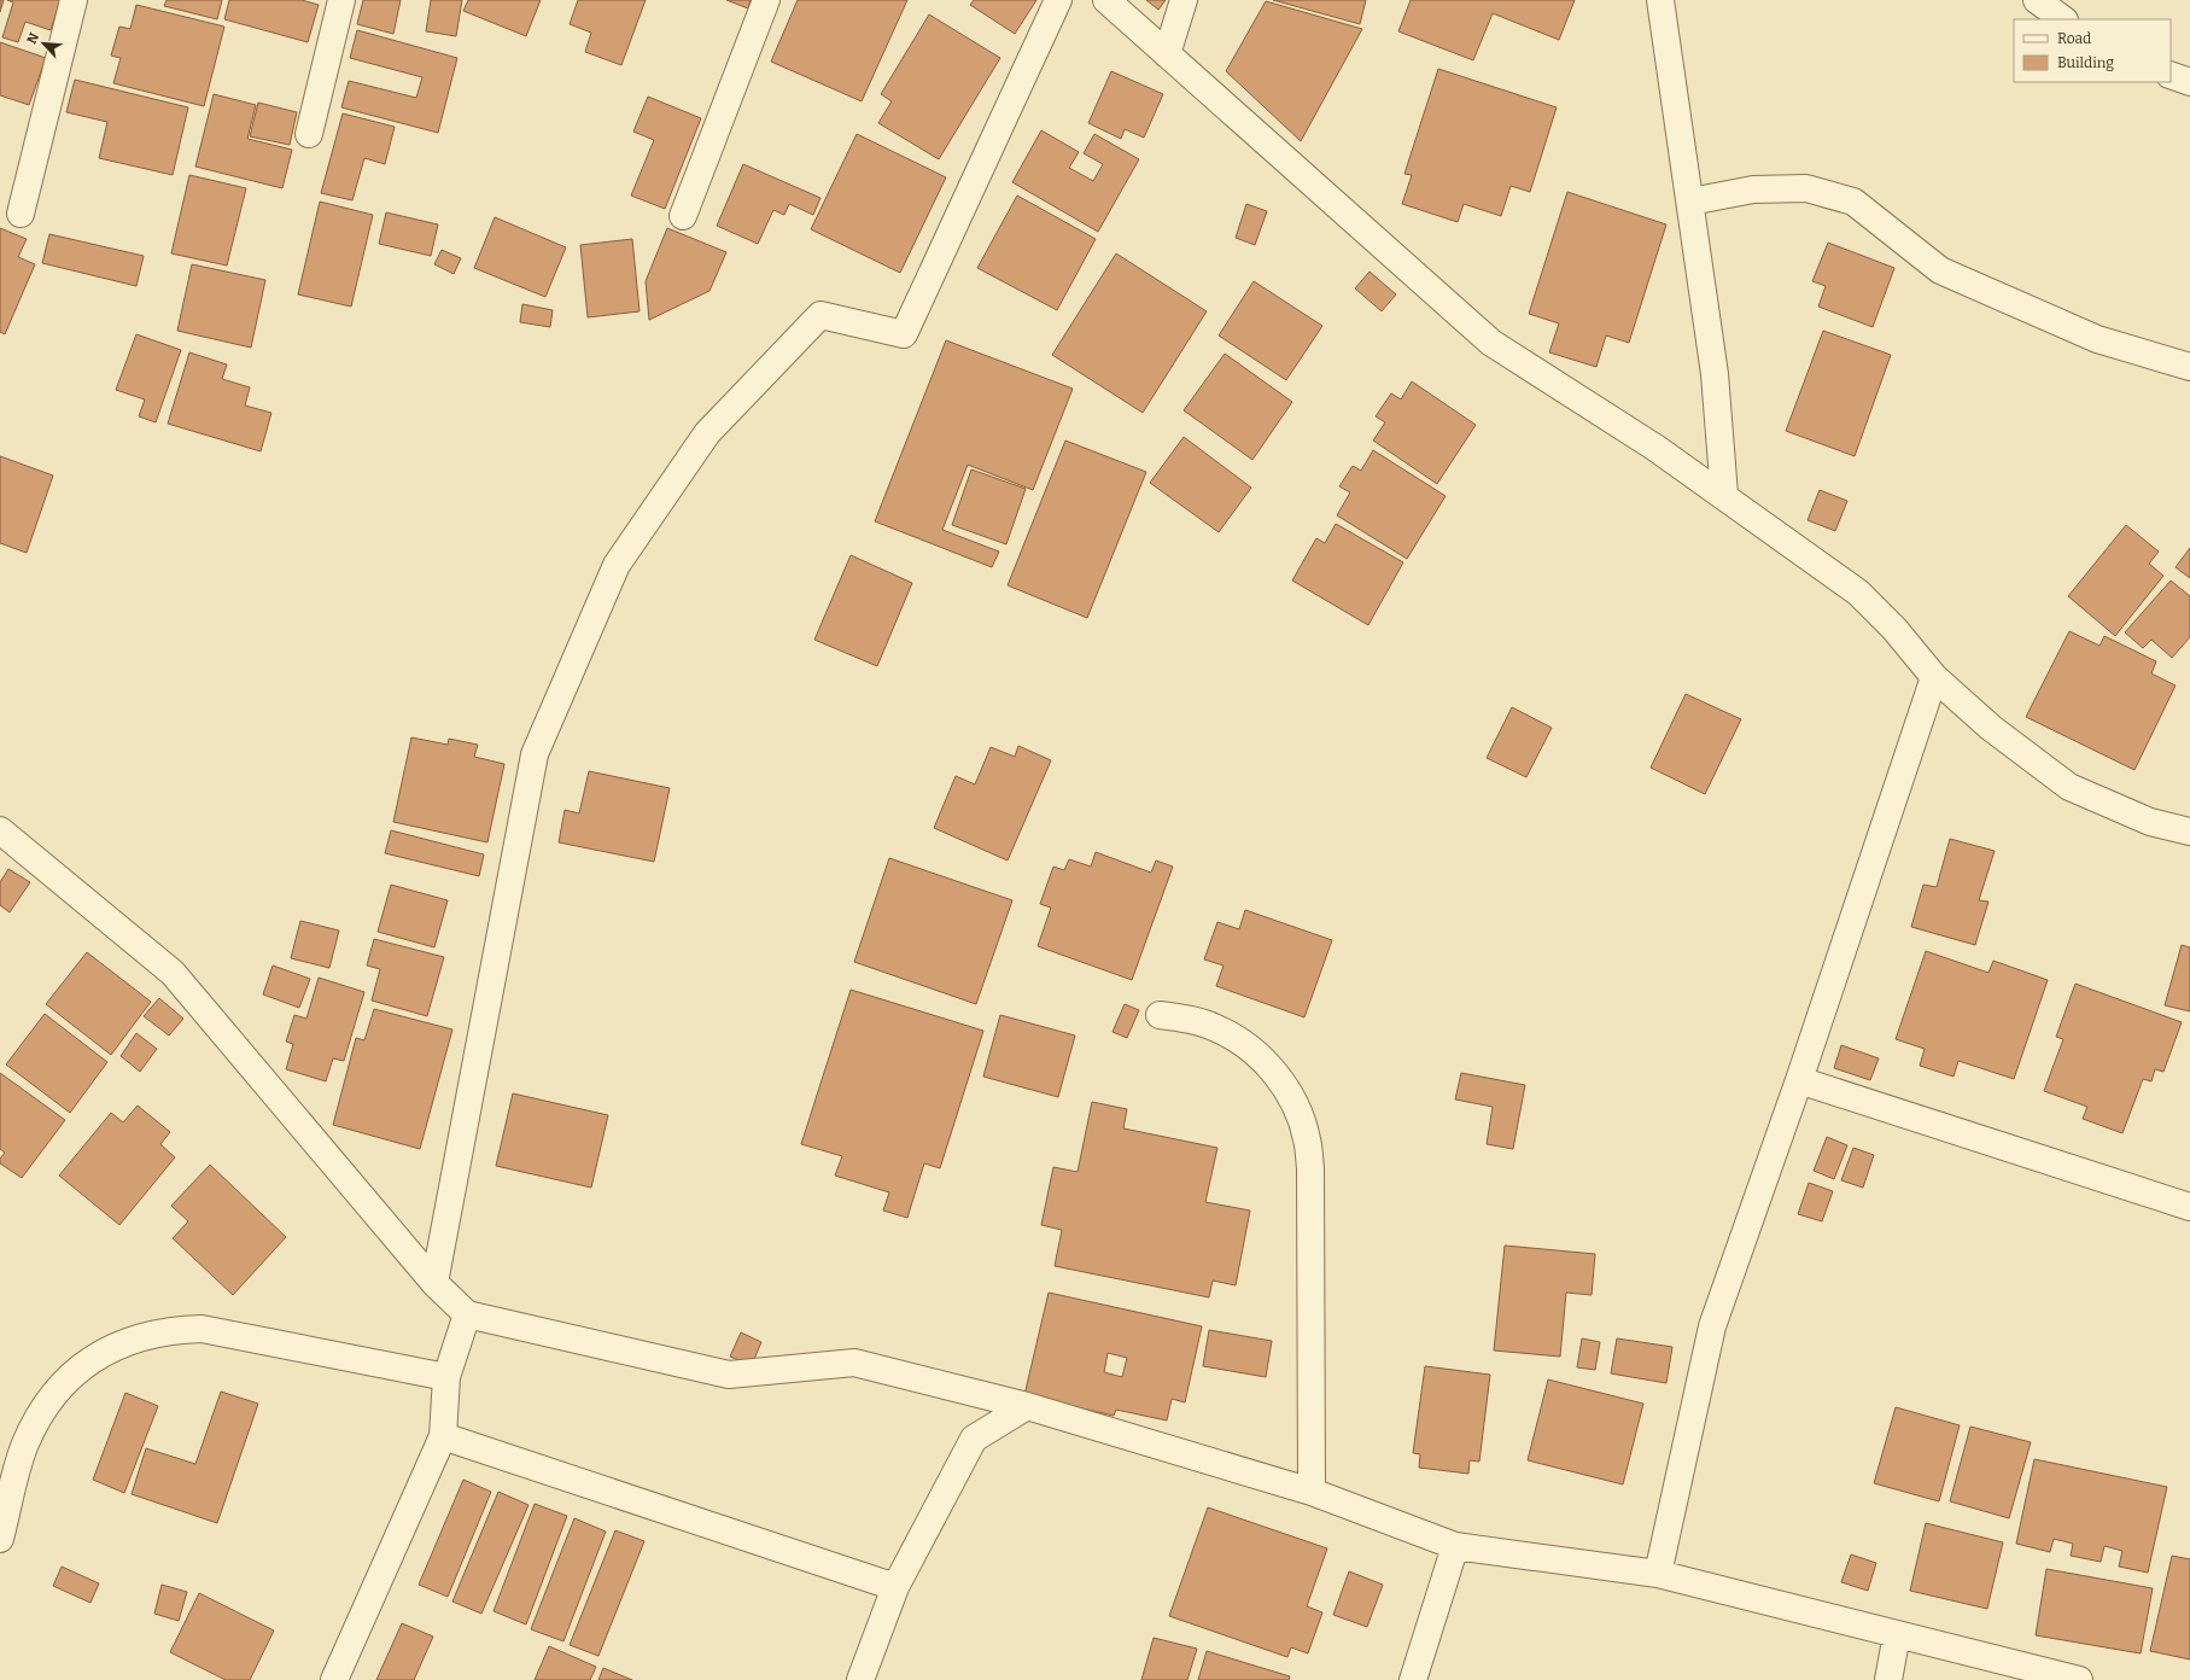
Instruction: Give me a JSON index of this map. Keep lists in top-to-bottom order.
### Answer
{
  "legend": ["Road", "Building"],
  "north": "top left"
}
